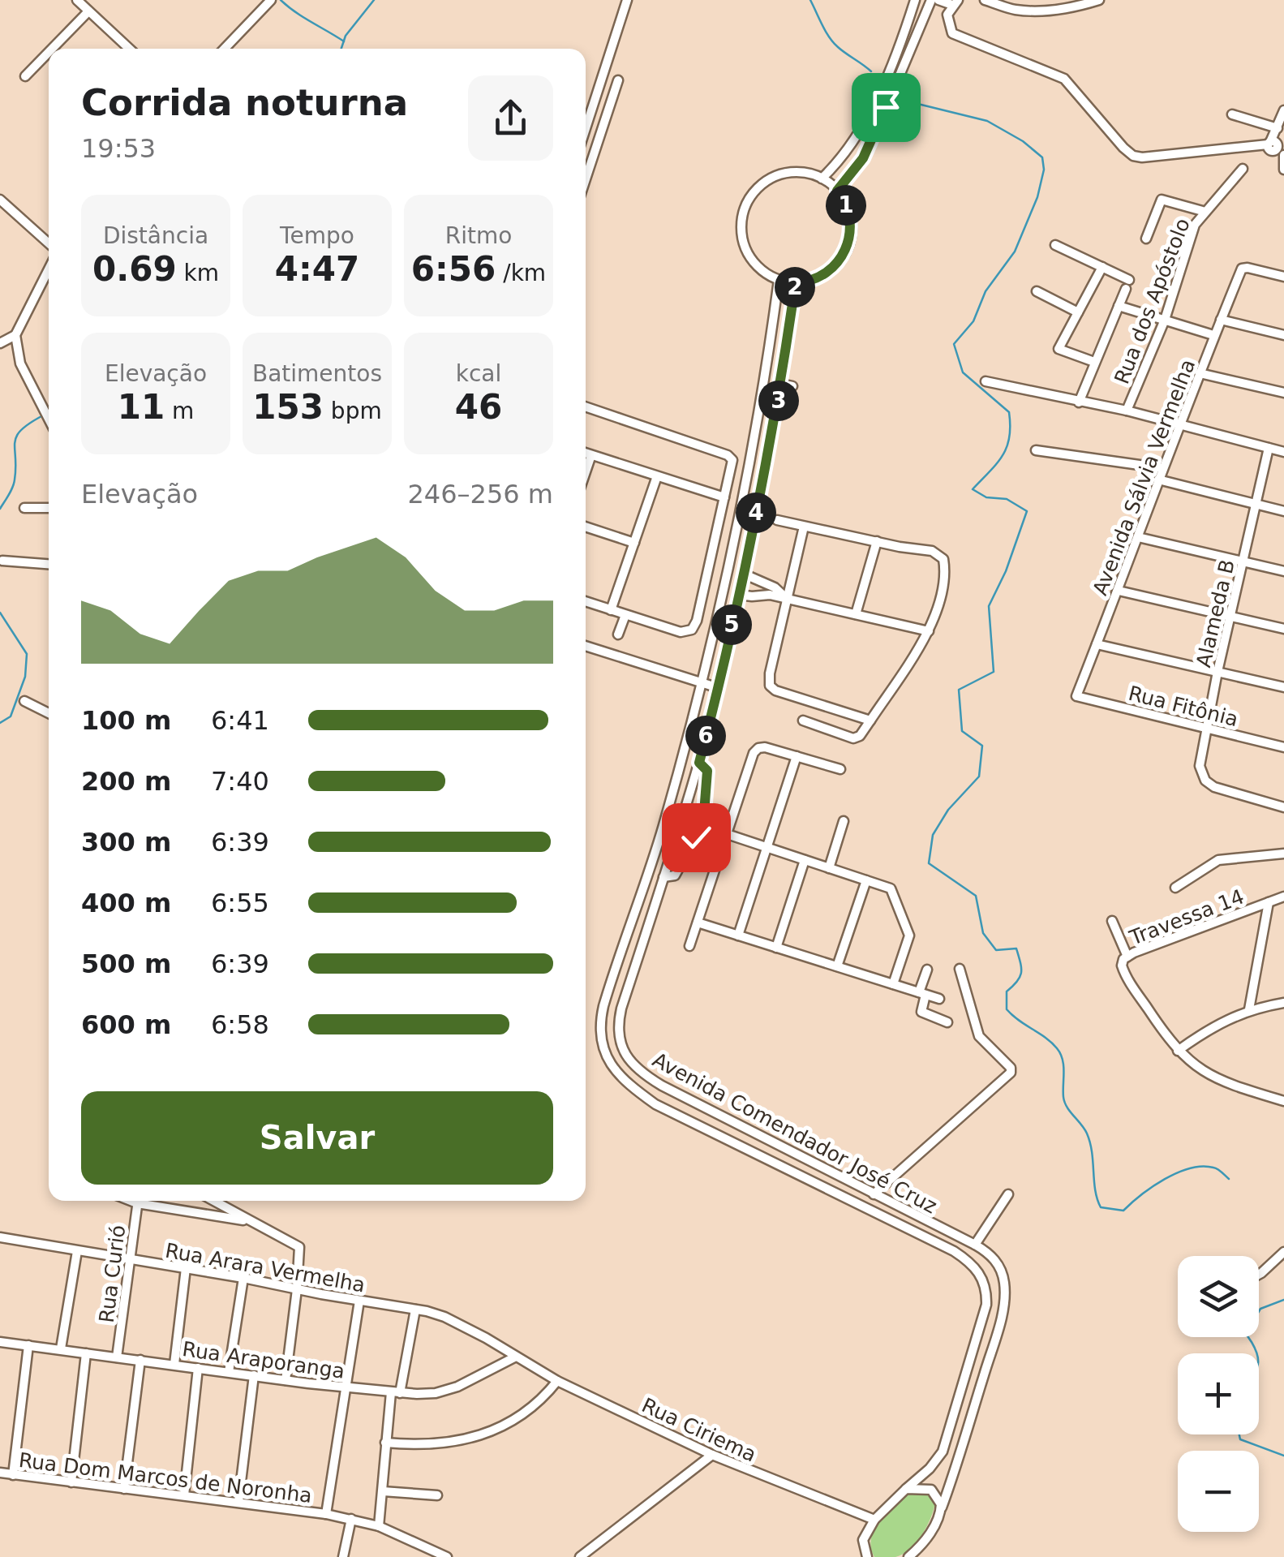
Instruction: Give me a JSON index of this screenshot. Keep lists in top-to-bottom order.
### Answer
{
  "streets": {
    "street": [
      "Rua dos Apóstolo",
      "Avenida Sálvia Vermelha",
      "Alameda B",
      "Rua Fitônia",
      "Travessa 14",
      "Avenida Comendador José Cruz",
      "Rua Arara Vermelha",
      "Rua Curió",
      "Rua Araporanga",
      "Rua Ciriema",
      "Rua Dom Marcos de Noronha"
    ]
  },
  "crossings": [
    ["Avenida Sálvia Vermelha", "Rua Fitônia"],
    ["Alameda B", "Rua Fitônia"],
    ["Avenida Comendador José Cruz", "Rua Ciriema"],
    ["Rua Arara Vermelha", "Rua Curió"],
    ["Rua Arara Vermelha", "Rua Araporanga"],
    ["Rua Arara Vermelha", "Rua Ciriema"],
    ["Rua Curió", "Rua Araporanga"],
    ["Rua Araporanga", "Rua Ciriema"]
  ],
  "page": {
    "heading": ["Corrida noturna", "19:53"],
    "pins": [
      "1",
      "2",
      "3",
      "4",
      "5",
      "6"
    ],
    "stats": [
      ["Distância", "0.69 km"],
      ["Tempo", "4:47"],
      ["Ritmo", "6:56 /km"],
      ["Elevação", "11 m"],
      ["Batimentos", "153 bpm"],
      ["kcal", "46"]
    ],
    "chart": ["Elevação", "246–256 m"],
    "list": [
      {
        "name": "100 m",
        "note": "6:41"
      },
      {
        "name": "200 m",
        "note": "7:40"
      },
      {
        "name": "300 m",
        "note": "6:39"
      },
      {
        "name": "400 m",
        "note": "6:55"
      },
      {
        "name": "500 m",
        "note": "6:39"
      },
      {
        "name": "600 m",
        "note": "6:58"
      }
    ],
    "buttons": "Salvar",
    "map_buttons": ["+", "−"]
  }
}
